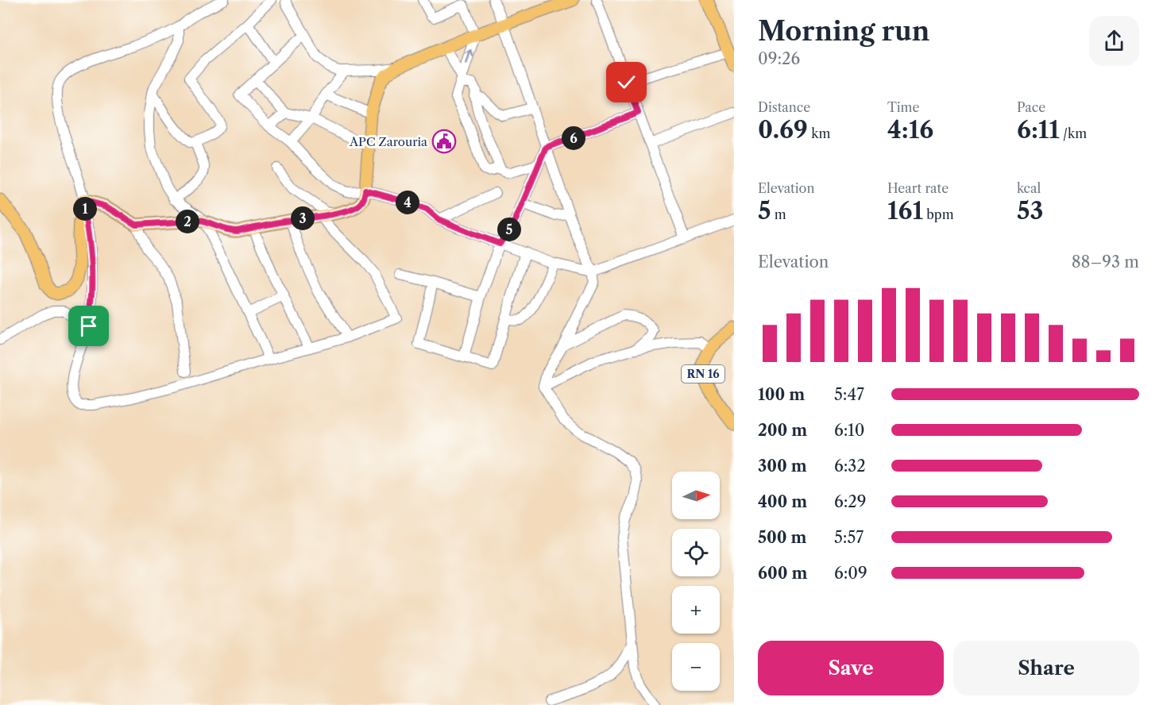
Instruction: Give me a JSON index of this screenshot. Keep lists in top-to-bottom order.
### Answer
{
  "streets": {
    "main road": ["RN 16"]
  },
  "places": {
    "public building": ["APC Zarouria"]
  },
  "north": "right",
  "page": {
    "heading": ["Morning run", "09:26"],
    "stats": [
      ["Distance", "0.69 km"],
      ["Time", "4:16"],
      ["Pace", "6:11 /km"],
      ["Elevation", "5 m"],
      ["Heart rate", "161 bpm"],
      ["kcal", "53"]
    ],
    "pins": [
      "6",
      "4",
      "1",
      "3",
      "2",
      "5"
    ],
    "chart": ["Elevation", "88–93 m"],
    "list": [
      {
        "name": "100 m",
        "note": "5:47"
      },
      {
        "name": "200 m",
        "note": "6:10"
      },
      {
        "name": "300 m",
        "note": "6:32"
      },
      {
        "name": "400 m",
        "note": "6:29"
      },
      {
        "name": "500 m",
        "note": "5:57"
      },
      {
        "name": "600 m",
        "note": "6:09"
      }
    ],
    "map_buttons": ["+", "−"],
    "buttons": ["Save", "Share"]
  }
}
